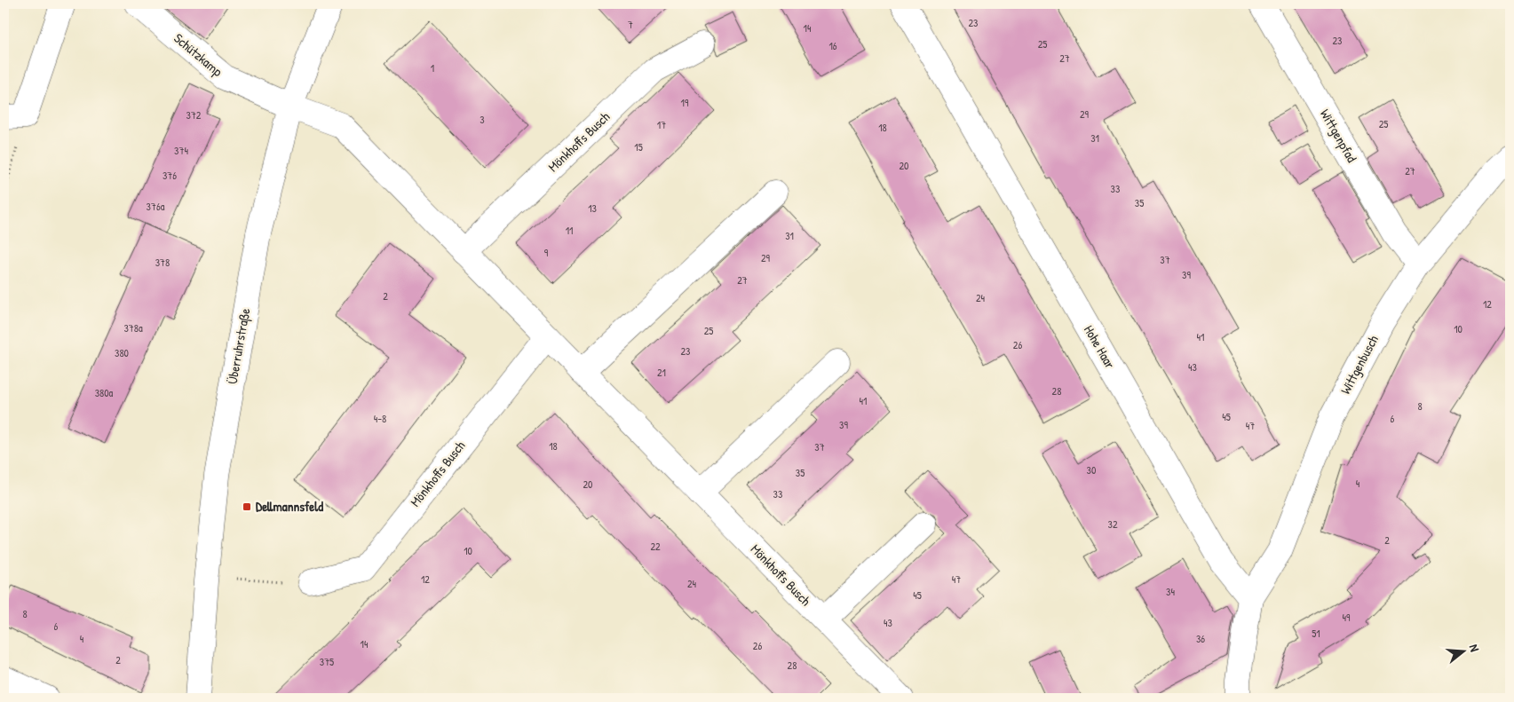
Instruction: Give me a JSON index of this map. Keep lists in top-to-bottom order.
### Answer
{
  "streets": {
    "street": [
      "Schützkamp",
      "Wittgenpfad",
      "Mönkhoffs Busch",
      "Überruhrstraße",
      "Hohe Haar",
      "Wittgenbusch"
    ]
  },
  "crossings": [
    ["Schützkamp", "Mönkhoffs Busch"],
    ["Schützkamp", "Überruhrstraße"],
    ["Wittgenpfad", "Wittgenbusch"],
    ["Mönkhoffs Busch", "Überruhrstraße"],
    ["Hohe Haar", "Wittgenbusch"]
  ],
  "places": {
    "transit": ["Dellmannsfeld"]
  },
  "house_numbers": [
    "23",
    "7",
    "14",
    "23",
    "25",
    "16",
    "27",
    "1",
    "19",
    "29",
    "372",
    "3",
    "25",
    "17",
    "18",
    "31",
    "15",
    "374",
    "20",
    "27",
    "376",
    "33",
    "35",
    "376a",
    "13",
    "11",
    "31",
    "9",
    "29",
    "37",
    "378",
    "39",
    "27",
    "2",
    "24",
    "12",
    "378a",
    "10",
    "25",
    "41",
    "26",
    "23",
    "380",
    "43",
    "21",
    "28",
    "380a",
    "41",
    "8",
    "45",
    "4-8",
    "6",
    "39",
    "47",
    "18",
    "37",
    "30",
    "35",
    "4",
    "20",
    "33",
    "32",
    "2",
    "22",
    "10",
    "12",
    "47",
    "24",
    "34",
    "45",
    "8",
    "49",
    "43",
    "6",
    "51",
    "4",
    "36",
    "14",
    "26",
    "2",
    "375",
    "28"
  ],
  "north": "right"
}
